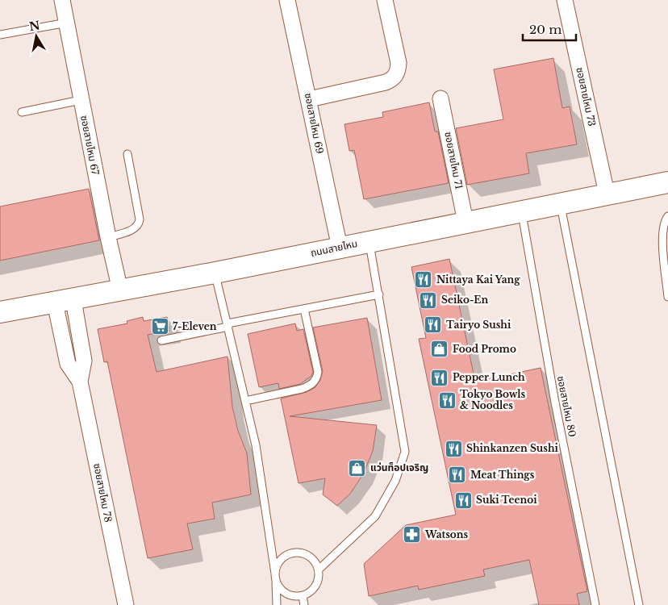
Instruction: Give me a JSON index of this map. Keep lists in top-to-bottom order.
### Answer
{
  "streets": {
    "main road": ["ถนนสายไหม"],
    "street": [
      "ซอยสายไหม 73",
      "ซอยสายไหม 69",
      "ซอยสายไหม 67",
      "ซอยสายไหม 71",
      "ซอยสายไหม 78"
    ],
    "lane": ["ซอยสายไหม 80"]
  },
  "crossings": [
    ["ซอยสายไหม 73", "ถนนสายไหม"],
    ["ซอยสายไหม 69", "ถนนสายไหม"],
    ["ซอยสายไหม 67", "ถนนสายไหม"],
    ["ซอยสายไหม 71", "ถนนสายไหม"],
    ["ถนนสายไหม", "ซอยสายไหม 80"],
    ["ถนนสายไหม", "ซอยสายไหม 78"]
  ],
  "places": {
    "restaurant": [
      "Nittaya Kai Yang",
      "Seiko-En",
      "Tairyo Sushi",
      "Pepper Lunch",
      "Tokyo Bowls & Noodles",
      "Shinkanzen Sushi",
      "Meat Things",
      "Suki Teenoi"
    ],
    "supermarket": ["7-Eleven"],
    "shop": ["Food Promo", "แว่นท็อปเจริญ"],
    "pharmacy": ["Watsons"]
  },
  "scale_bar": "20 m",
  "north": "top"
}
